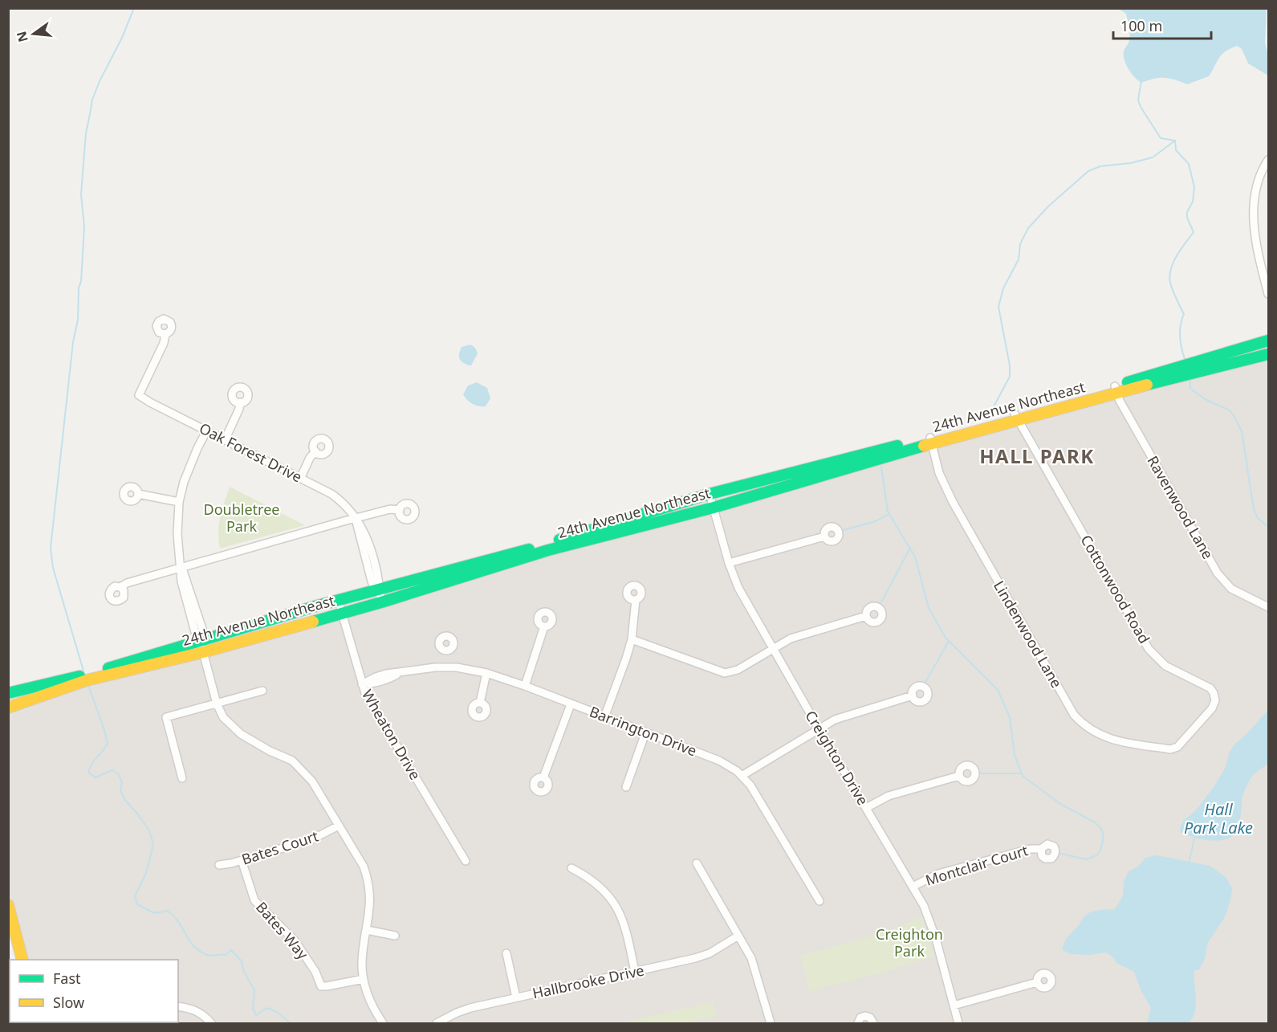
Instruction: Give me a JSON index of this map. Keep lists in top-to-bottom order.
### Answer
{
  "streets": {
    "street": [
      "24th Avenue Northeast",
      "Oak Forest Drive",
      "Ravenwood Lane",
      "Cottonwood Road",
      "Lindenwood Lane",
      "Barrington Drive",
      "Wheaton Drive",
      "Creighton Drive",
      "Bates Court",
      "Montclair Court",
      "Bates Way",
      "Hallbrooke Drive"
    ]
  },
  "crossings": [
    ["24th Avenue Northeast", "Oak Forest Drive"],
    ["24th Avenue Northeast", "Ravenwood Lane"],
    ["24th Avenue Northeast", "Cottonwood Road"],
    ["24th Avenue Northeast", "Lindenwood Lane"],
    ["24th Avenue Northeast", "Wheaton Drive"],
    ["24th Avenue Northeast", "Creighton Drive"],
    ["Cottonwood Road", "Lindenwood Lane"],
    ["Barrington Drive", "Wheaton Drive"],
    ["Creighton Drive", "Montclair Court"],
    ["Bates Court", "Bates Way"]
  ],
  "districts": ["HALL PARK"],
  "water": ["Hall Park Lake"],
  "parks": ["Doubletree Park", "Creighton Park"],
  "legend": ["Fast", "Slow"],
  "scale_bar": "100 m",
  "north": "left"
}
